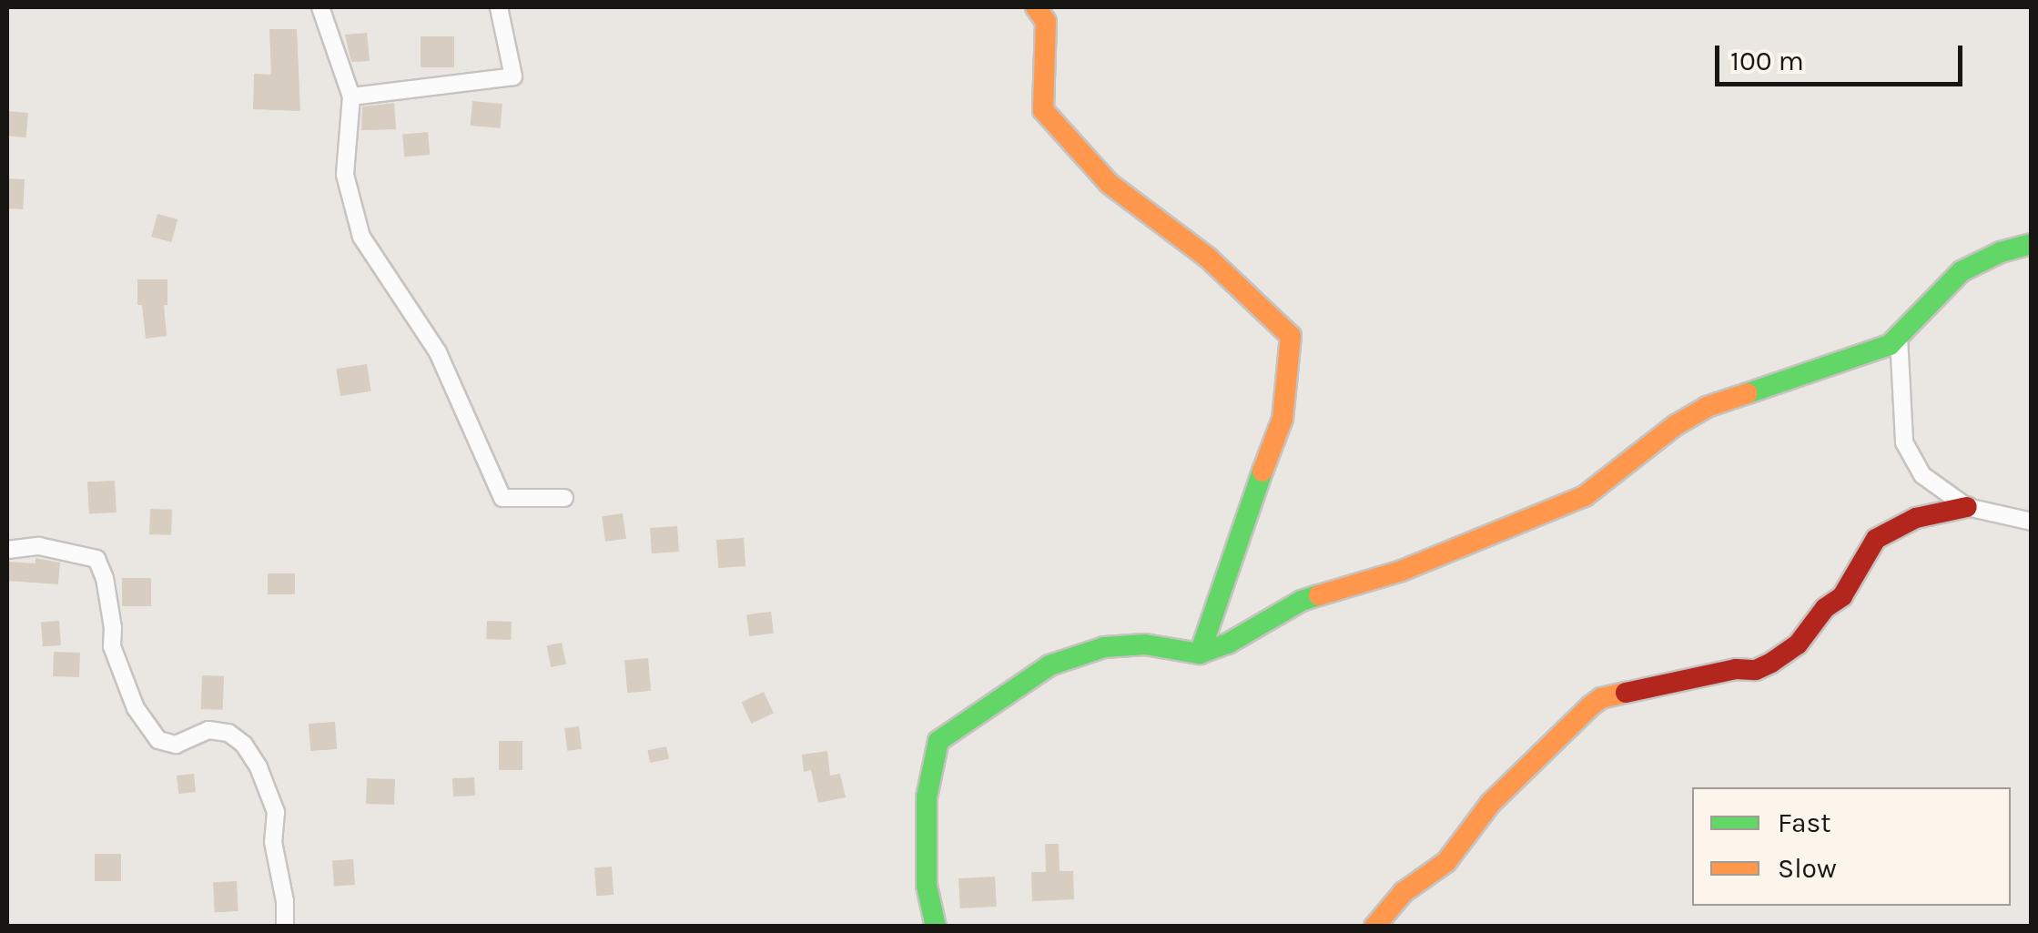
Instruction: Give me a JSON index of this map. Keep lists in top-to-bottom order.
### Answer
{
  "legend": ["Fast", "Slow"],
  "scale_bar": "100 m"
}
